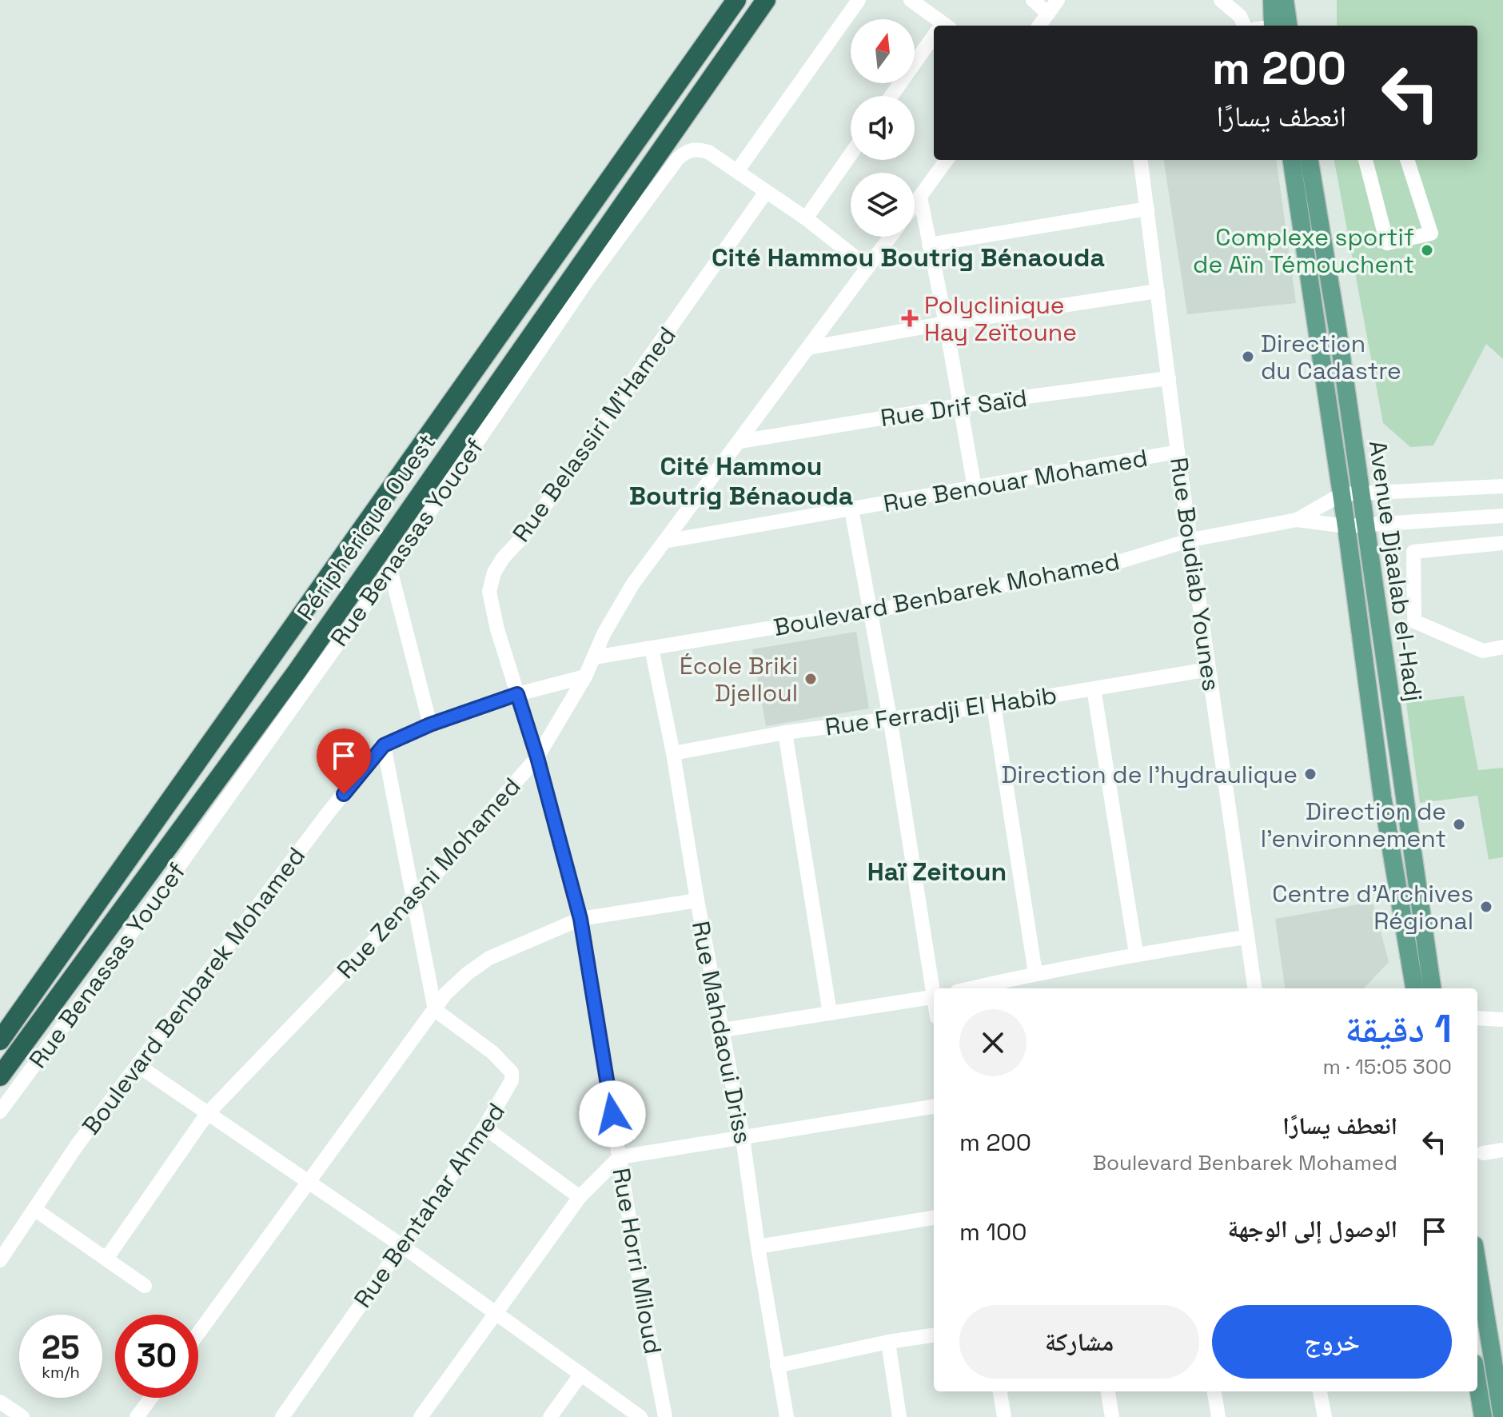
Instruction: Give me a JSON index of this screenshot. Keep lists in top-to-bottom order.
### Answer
{
  "streets": {
    "highway": ["Périphérique Ouest"],
    "main road": ["Avenue Djaalab el-Hadj"],
    "street": [
      "Rue Drif Saïd",
      "Rue Belassiri M'Hamed",
      "Rue Benouar Mohamed",
      "Rue Benassas Youcef",
      "Rue Boudiab Younes",
      "Boulevard Benbarek Mohamed",
      "Rue Ferradji El Habib",
      "Rue Zenasni Mohamed",
      "Rue Mahdaoui Driss",
      "Rue Bentahar Ahmed",
      "Rue Horri Miloud"
    ]
  },
  "crossings": [
    ["Rue Drif Saïd", "Rue Boudiab Younes"],
    ["Rue Drif Saïd", "Rue Zenasni Mohamed"],
    ["Rue Belassiri M'Hamed", "Rue Benassas Youcef"],
    ["Rue Belassiri M'Hamed", "Boulevard Benbarek Mohamed"],
    ["Rue Belassiri M'Hamed", "Rue Horri Miloud"],
    ["Rue Benouar Mohamed", "Rue Boudiab Younes"],
    ["Rue Benouar Mohamed", "Rue Zenasni Mohamed"],
    ["Rue Benassas Youcef", "Rue Zenasni Mohamed"],
    ["Avenue Djaalab el-Hadj", "Boulevard Benbarek Mohamed"],
    ["Rue Boudiab Younes", "Boulevard Benbarek Mohamed"],
    ["Rue Boudiab Younes", "Rue Ferradji El Habib"],
    ["Boulevard Benbarek Mohamed", "Rue Zenasni Mohamed"],
    ["Boulevard Benbarek Mohamed", "Rue Mahdaoui Driss"],
    ["Boulevard Benbarek Mohamed", "Rue Horri Miloud"],
    ["Rue Ferradji El Habib", "Rue Mahdaoui Driss"],
    ["Rue Zenasni Mohamed", "Rue Horri Miloud"]
  ],
  "districts": ["Cité Hammou Boutrig Bénaouda", "Cité Hammou Boutrig Bénaouda", "Haï Zeitoun"],
  "places": {
    "other": [
      "Complexe sportif de Aïn Témouchent",
      "Direction du Cadastre",
      "École Briki Djelloul",
      "Direction de l'hydraulique",
      "Direction de l'environnement",
      "Centre d'Archives Régional"
    ],
    "health": ["Polyclinique Hay Zeïtoune"]
  },
  "north": "top",
  "page": {
    "turn": ["200 m", "انعطف يسارًا"],
    "heading": ["1 دقيقة", "300 m · 15:05"],
    "list": [
      {
        "name": "انعطف يسارًا",
        "note": "Boulevard Benbarek Mohamed",
        "value": "200 m"
      },
      {
        "name": "الوصول إلى الوجهة",
        "value": "100 m"
      }
    ],
    "buttons": ["خروج", "مشاركة"],
    "speed": "25 km/h",
    "limit": "30"
  }
}
